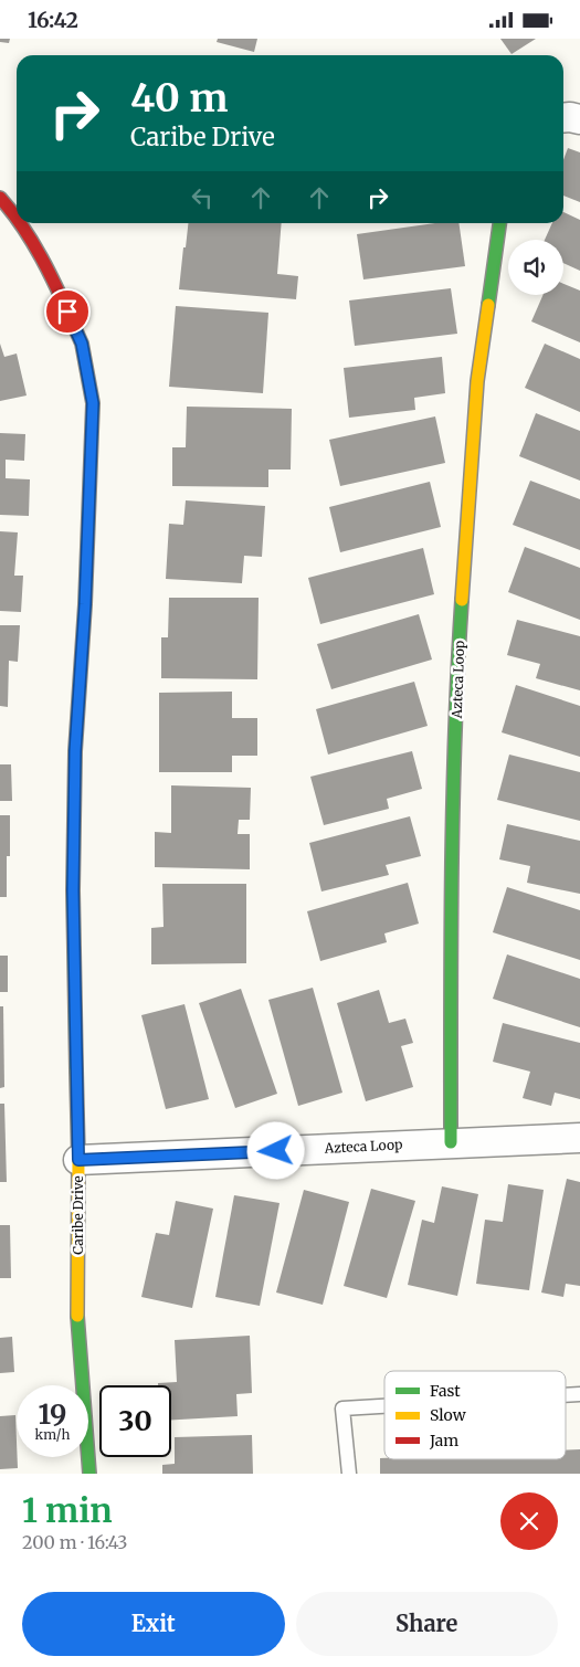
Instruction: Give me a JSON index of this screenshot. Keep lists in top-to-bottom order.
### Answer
{
  "streets": {
    "street": ["Azteca Loop", "Caribe Drive"]
  },
  "crossings": [
    ["Azteca Loop", "Caribe Drive"]
  ],
  "legend": ["Fast", "Slow", "Jam"],
  "page": {
    "status": "16:42",
    "turn": ["40 m", "Caribe Drive"],
    "speed": "19 km/h",
    "limit": "30",
    "heading": ["1 min", "200 m · 16:43"],
    "buttons": ["Exit", "Share"]
  }
}
